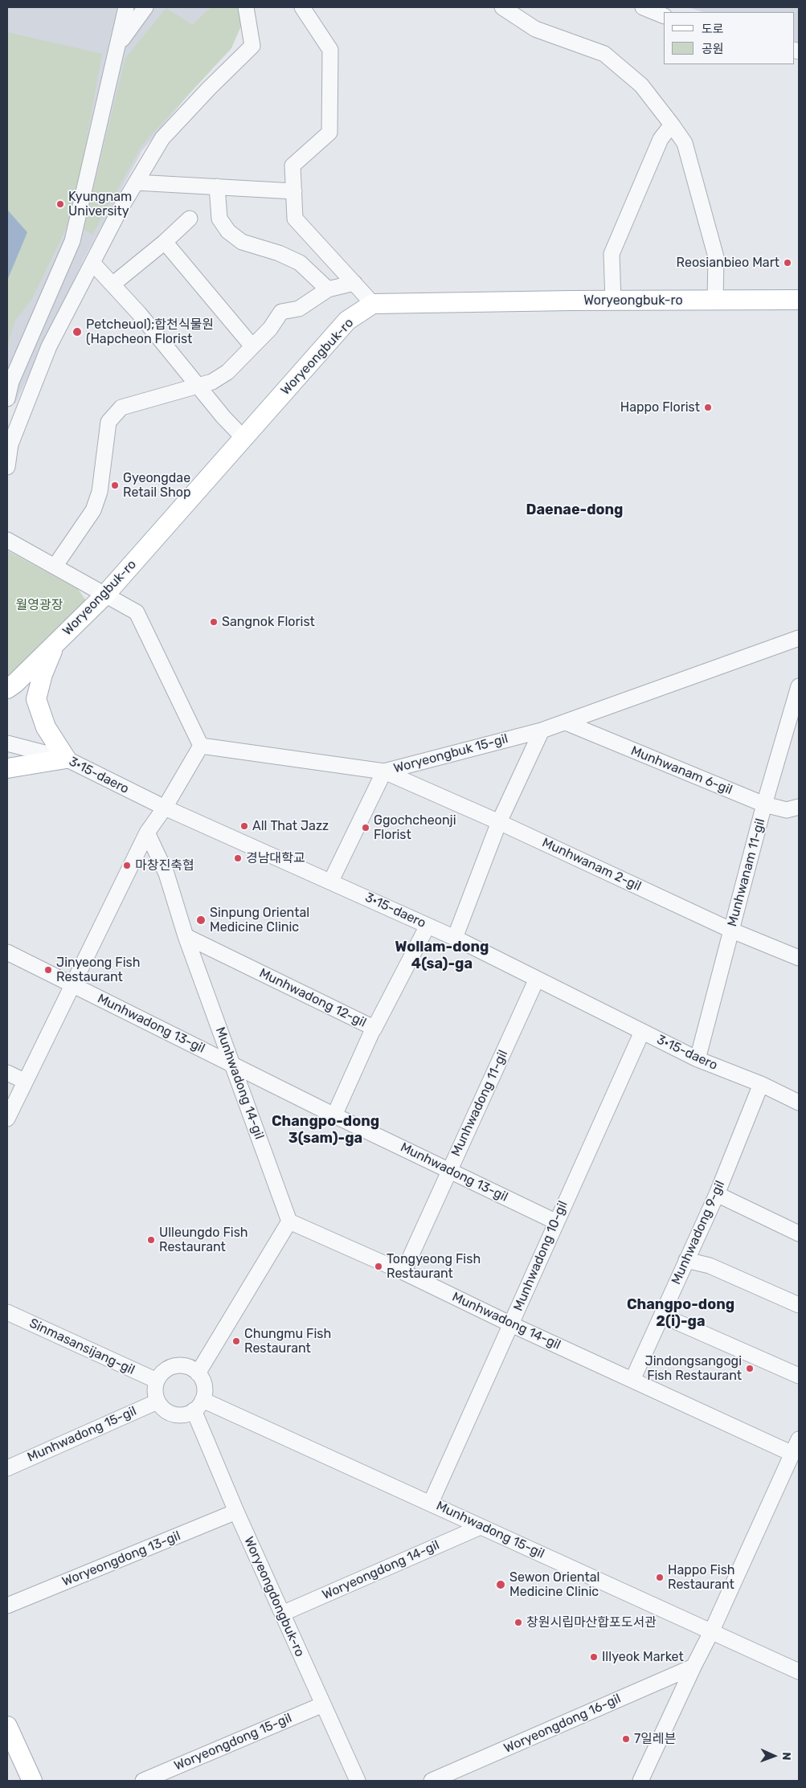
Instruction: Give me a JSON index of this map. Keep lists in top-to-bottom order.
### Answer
{
  "streets": {
    "main road": ["Woryeongbuk-ro"],
    "street": [
      "Woryeongbuk 15-gil",
      "Munhwanam 6-gil",
      "3·15-daero",
      "Munhwanam 2-gil",
      "Munhwanam 11-gil",
      "Munhwadong 12-gil",
      "Munhwadong 13-gil",
      "Munhwadong 14-gil",
      "Munhwadong 11-gil",
      "Munhwadong 9-gil",
      "Munhwadong 10-gil",
      "Sinmasansijang-gil",
      "Munhwadong 15-gil",
      "Woryeongdong 13-gil",
      "Woryeongdong 14-gil",
      "Woryeongdongbuk-ro",
      "Woryeongdong 16-gil",
      "Woryeongdong 15-gil"
    ]
  },
  "crossings": [
    ["Woryeongbuk 15-gil", "Munhwanam 6-gil"],
    ["Woryeongbuk 15-gil", "Munhwanam 2-gil"],
    ["Munhwanam 6-gil", "Munhwanam 11-gil"],
    ["3·15-daero", "Munhwanam 11-gil"],
    ["3·15-daero", "Munhwadong 11-gil"],
    ["3·15-daero", "Munhwadong 9-gil"],
    ["3·15-daero", "Munhwadong 10-gil"],
    ["Munhwanam 2-gil", "Munhwanam 11-gil"],
    ["Munhwadong 12-gil", "Munhwadong 13-gil"],
    ["Munhwadong 12-gil", "Munhwadong 14-gil"],
    ["Munhwadong 13-gil", "Munhwadong 14-gil"],
    ["Munhwadong 13-gil", "Munhwadong 11-gil"],
    ["Munhwadong 13-gil", "Munhwadong 10-gil"],
    ["Munhwadong 14-gil", "Munhwadong 11-gil"],
    ["Munhwadong 14-gil", "Munhwadong 9-gil"],
    ["Munhwadong 14-gil", "Munhwadong 10-gil"],
    ["Munhwadong 10-gil", "Munhwadong 15-gil"],
    ["Sinmasansijang-gil", "Munhwadong 15-gil"],
    ["Sinmasansijang-gil", "Woryeongdongbuk-ro"],
    ["Munhwadong 15-gil", "Woryeongdong 14-gil"],
    ["Munhwadong 15-gil", "Woryeongdongbuk-ro"],
    ["Woryeongdong 13-gil", "Woryeongdongbuk-ro"],
    ["Woryeongdong 14-gil", "Woryeongdongbuk-ro"],
    ["Woryeongdongbuk-ro", "Woryeongdong 15-gil"]
  ],
  "districts": [
    "Daenae-dong",
    "Wollam-dong 4(sa)-ga",
    "Changpo-dong 3(sam)-ga",
    "Changpo-dong 2(i)-ga"
  ],
  "parks": ["월영광장"],
  "places": [
    "Kyungnam University",
    "Reosianbieo Mart",
    "Petcheuol);합천식물원 (Hapcheon Florist",
    "Happo Florist",
    "Gyeongdae Retail Shop",
    "Sangnok Florist",
    "All That Jazz",
    "Ggochcheonji Florist",
    "경남대학교",
    "마창진축협",
    "Sinpung Oriental Medicine Clinic",
    "Jinyeong Fish Restaurant",
    "Ulleungdo Fish Restaurant",
    "Tongyeong Fish Restaurant",
    "Chungmu Fish Restaurant",
    "Jindongsangogi Fish Restaurant",
    "Happo Fish Restaurant",
    "Sewon Oriental Medicine Clinic",
    "창원시립마산합포도서관",
    "Illyeok Market",
    "7일레븐"
  ],
  "legend": ["도로", "공원"],
  "north": "right"
}
